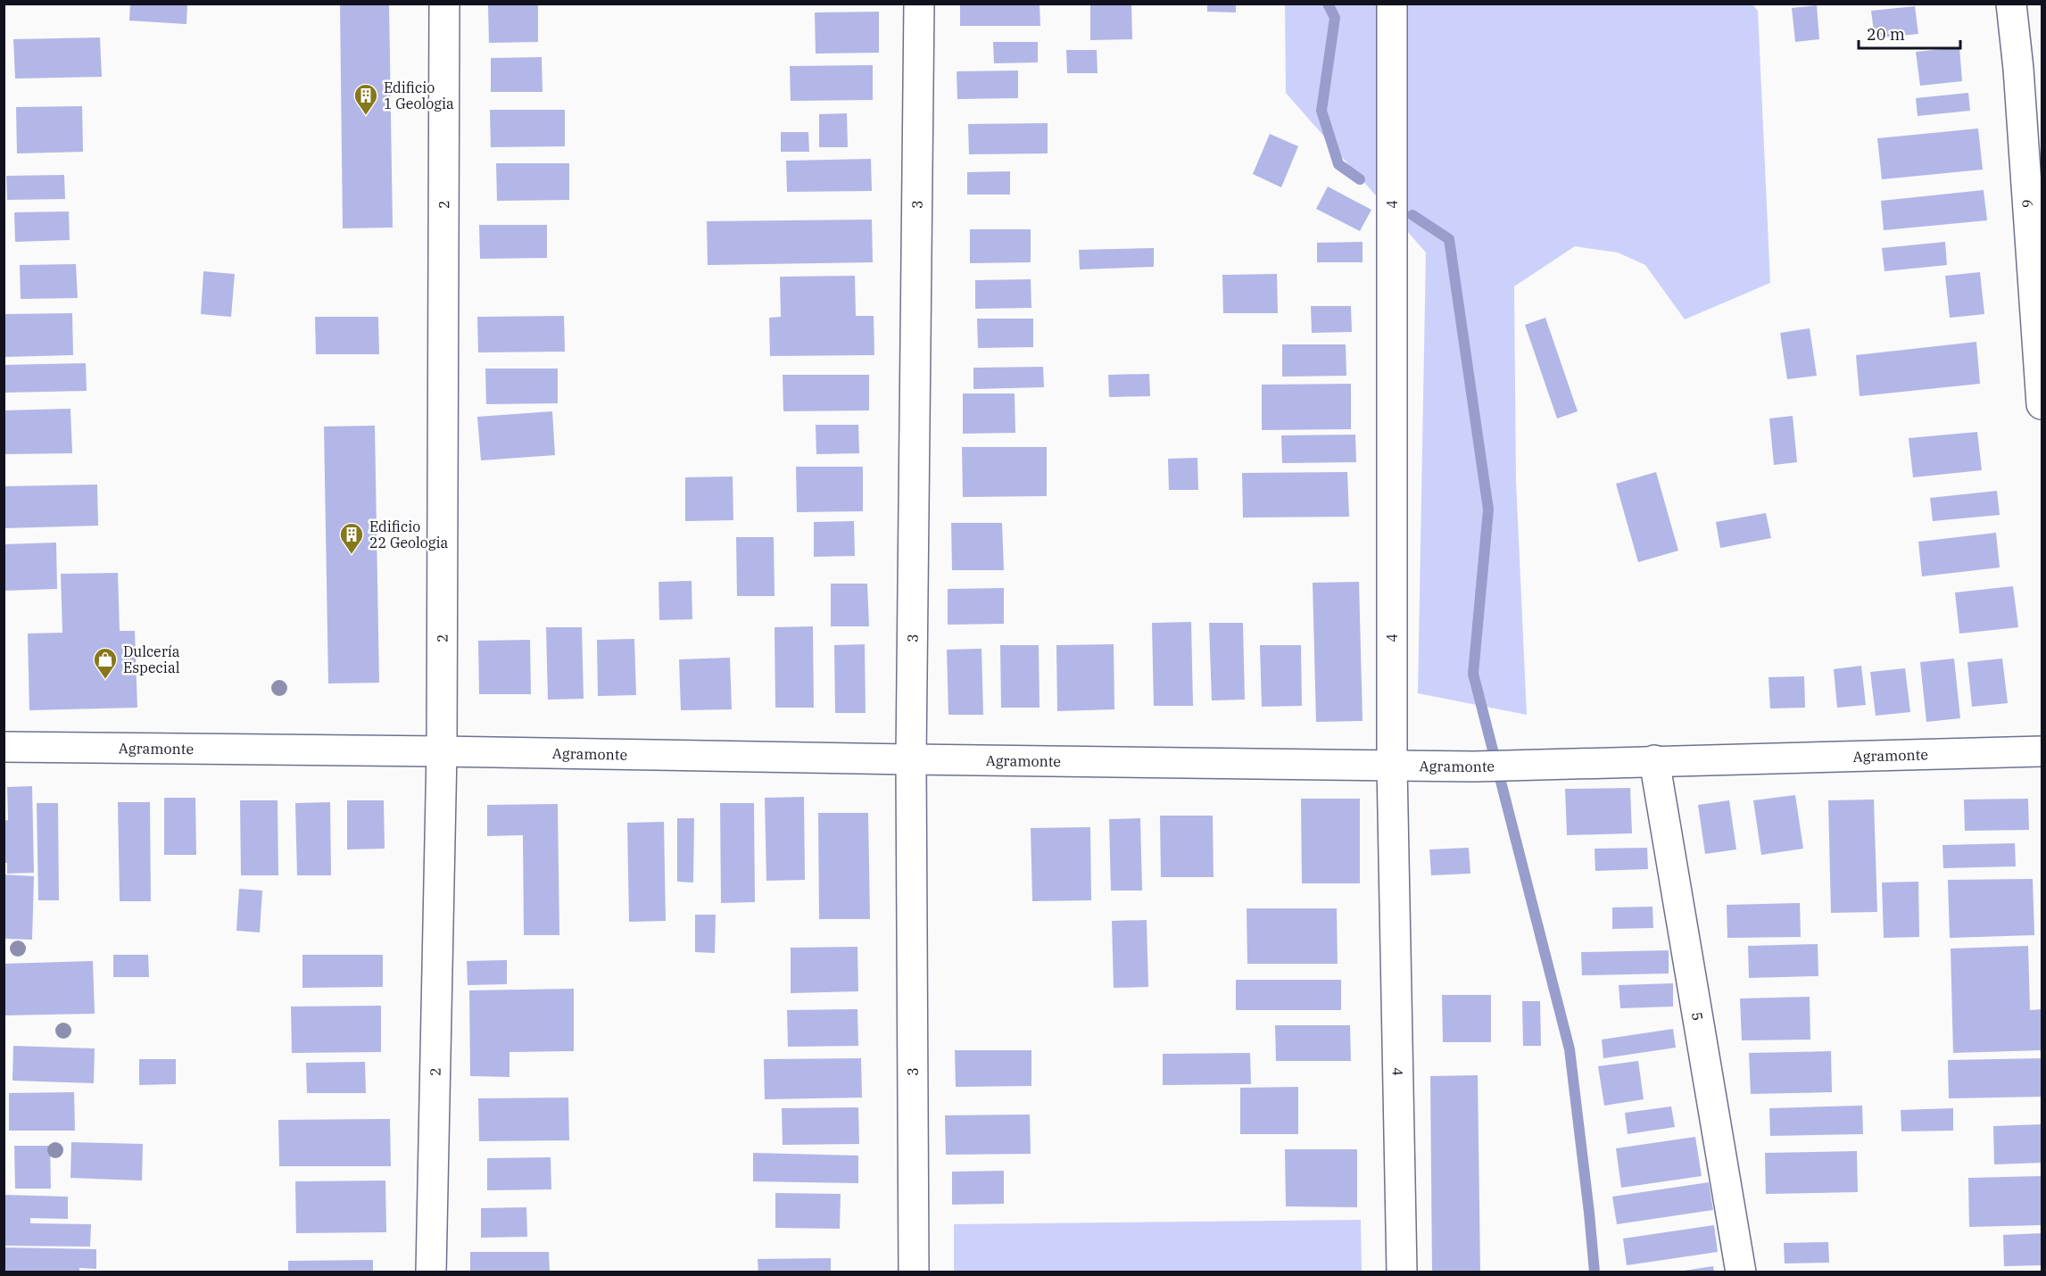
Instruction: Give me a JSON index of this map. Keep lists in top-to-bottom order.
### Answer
{
  "streets": {
    "street": [
      "2",
      "3",
      "4",
      "6",
      "Agramonte",
      "5"
    ]
  },
  "crossings": [
    ["2", "Agramonte"],
    ["3", "Agramonte"],
    ["4", "Agramonte"],
    ["Agramonte", "5"]
  ],
  "places": {
    "building": ["Edificio 1 Geologia", "Edificio 22 Geologia"],
    "shop": ["Dulcería Especial"]
  },
  "scale_bar": "20 m"
}
